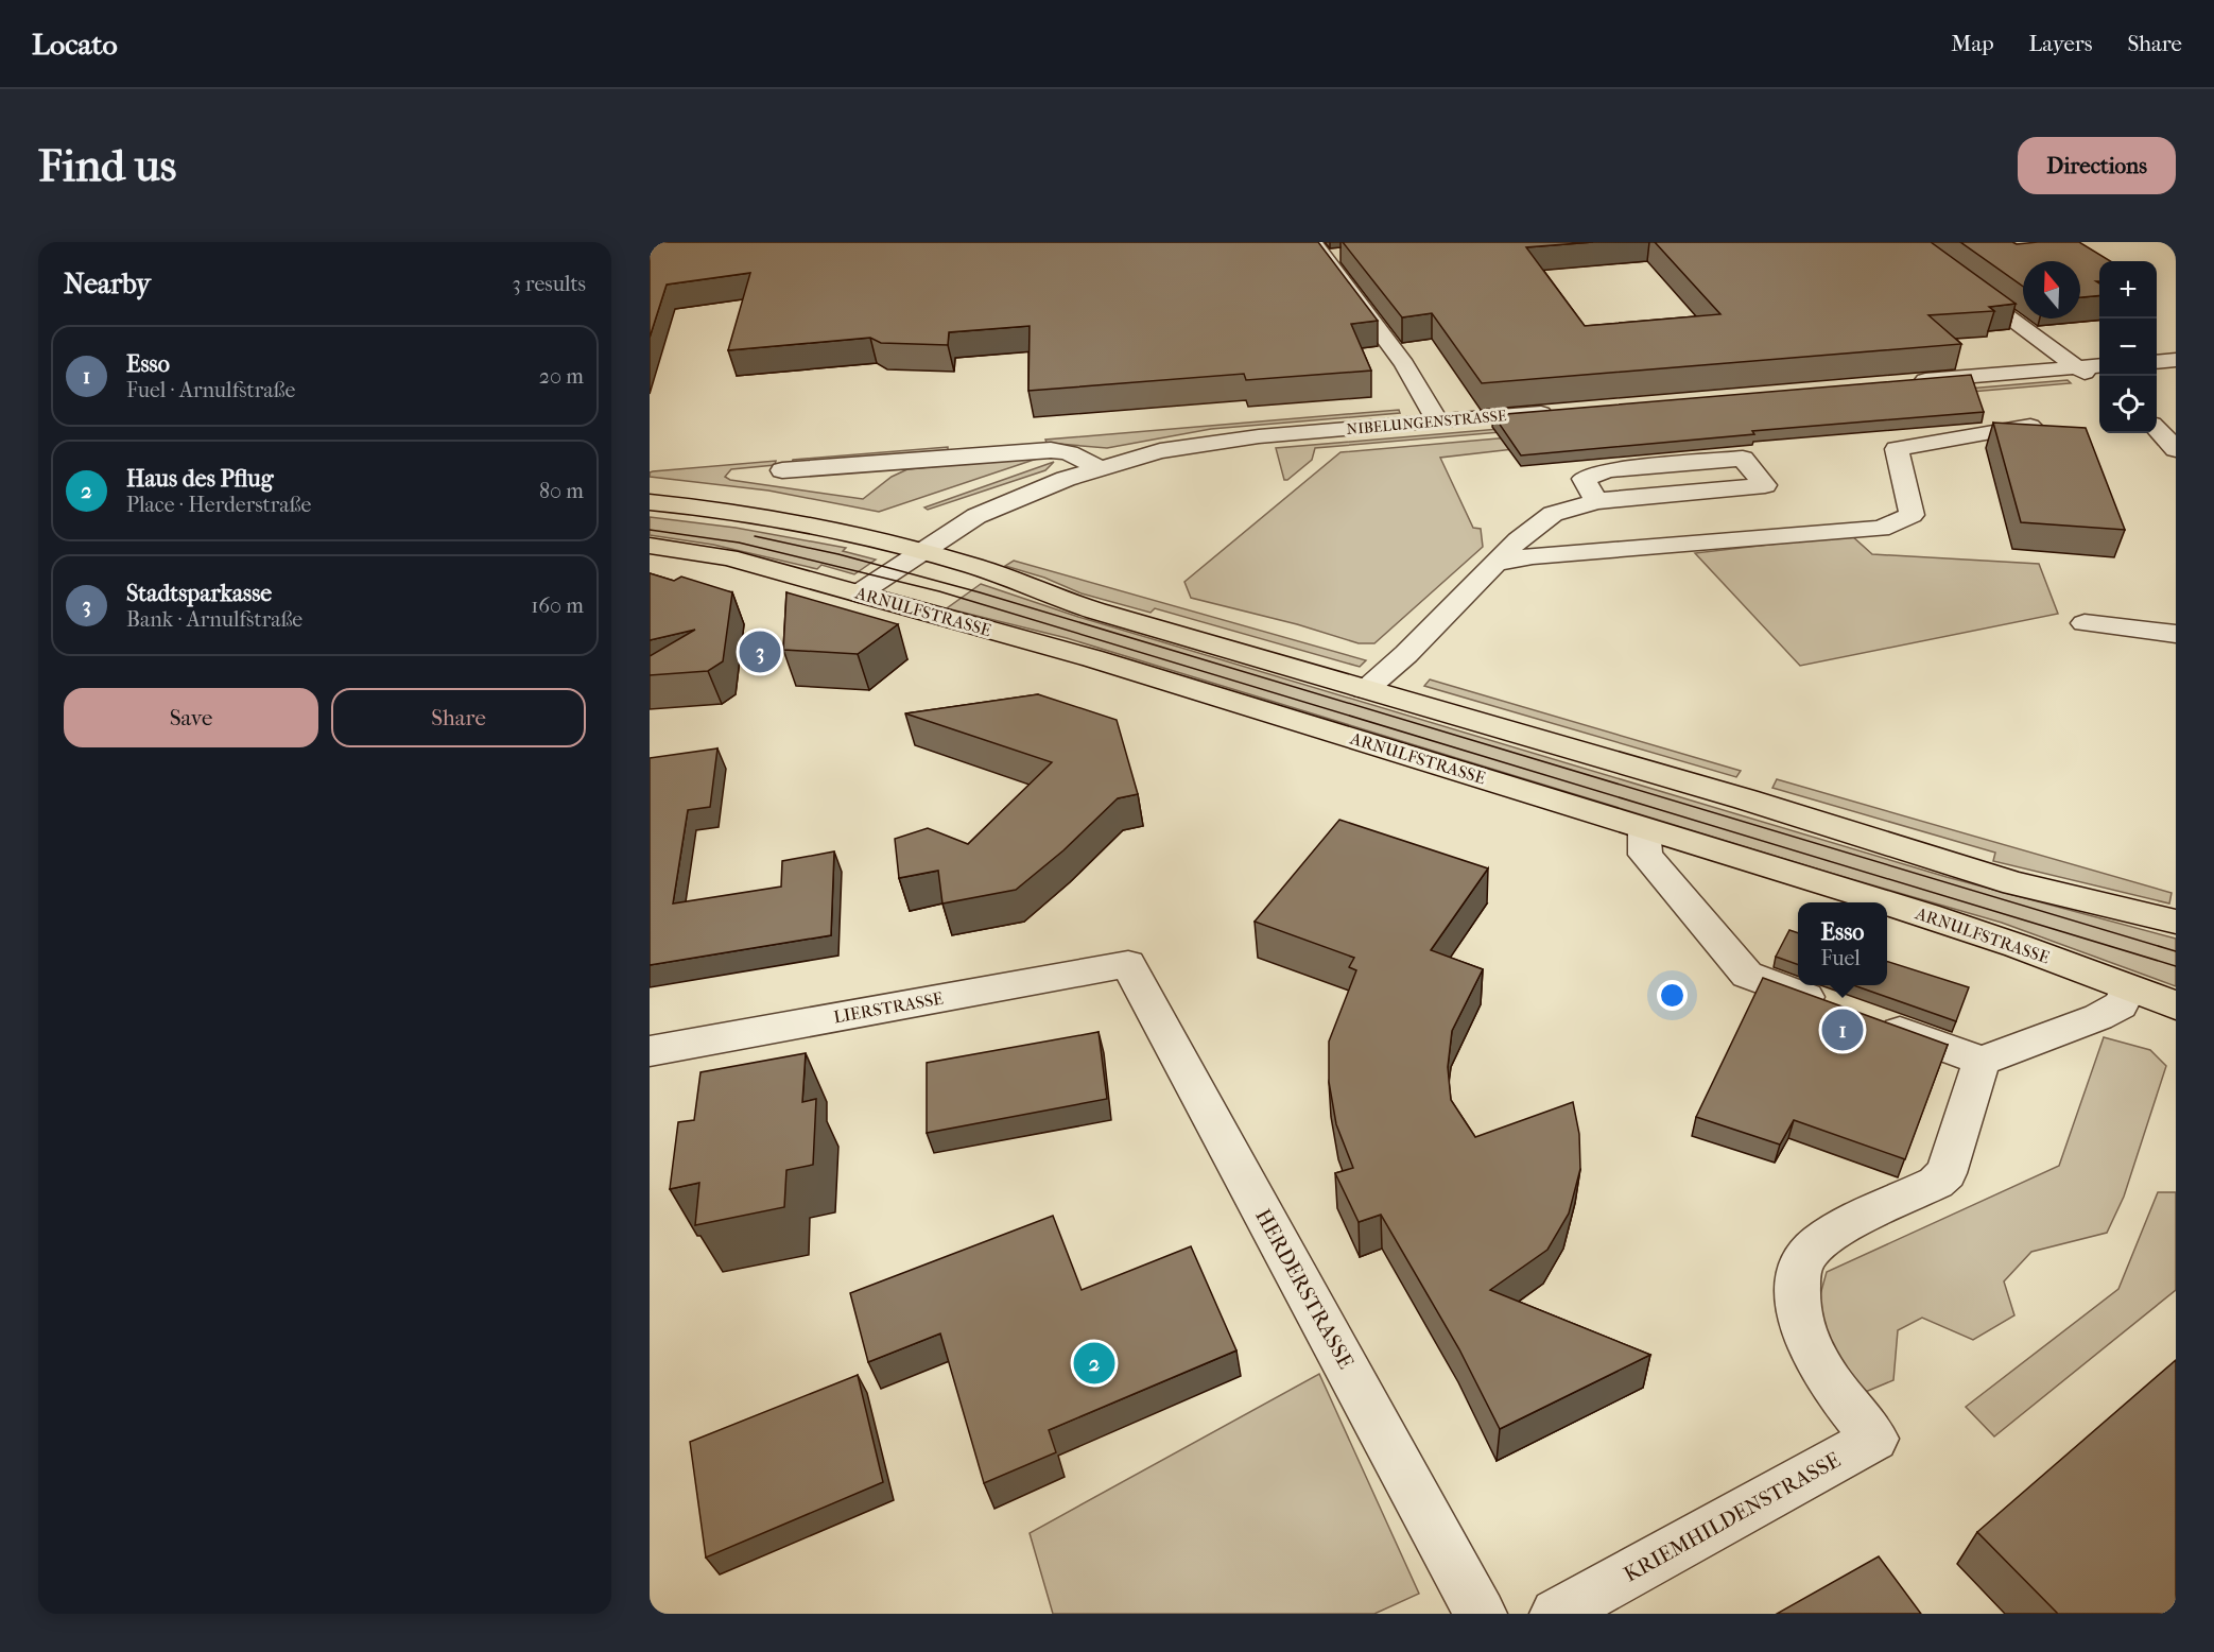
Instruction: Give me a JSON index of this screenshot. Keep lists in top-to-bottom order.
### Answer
{
  "streets": {
    "main road": ["ARNULFSTRASSE"],
    "street": [
      "NIBELUNGENSTRASSE",
      "LIERSTRASSE",
      "HERDERSTRASSE",
      "KRIEMHILDENSTRASSE"
    ]
  },
  "crossings": [
    ["NIBELUNGENSTRASSE", "ARNULFSTRASSE"],
    ["LIERSTRASSE", "HERDERSTRASSE"]
  ],
  "north": "top",
  "page": {
    "header": "Locato",
    "nav": ["Map", "Layers", "Share"],
    "buttons": [
      "Directions",
      ["Save", "Share"]
    ],
    "title": "Find us",
    "heading": ["Nearby", "3 results"],
    "map_buttons": ["+", "−"],
    "list": [
      {
        "mark": "1",
        "name": "Esso",
        "note": "Fuel · Arnulfstraße",
        "value": "20 m"
      },
      {
        "mark": "2",
        "name": "Haus des Pflug",
        "note": "Place · Herderstraße",
        "value": "80 m"
      },
      {
        "mark": "3",
        "name": "Stadtsparkasse",
        "note": "Bank · Arnulfstraße",
        "value": "160 m"
      }
    ],
    "pins": ["3", "1", "2"],
    "popup": ["Esso", "Fuel"]
  }
}
